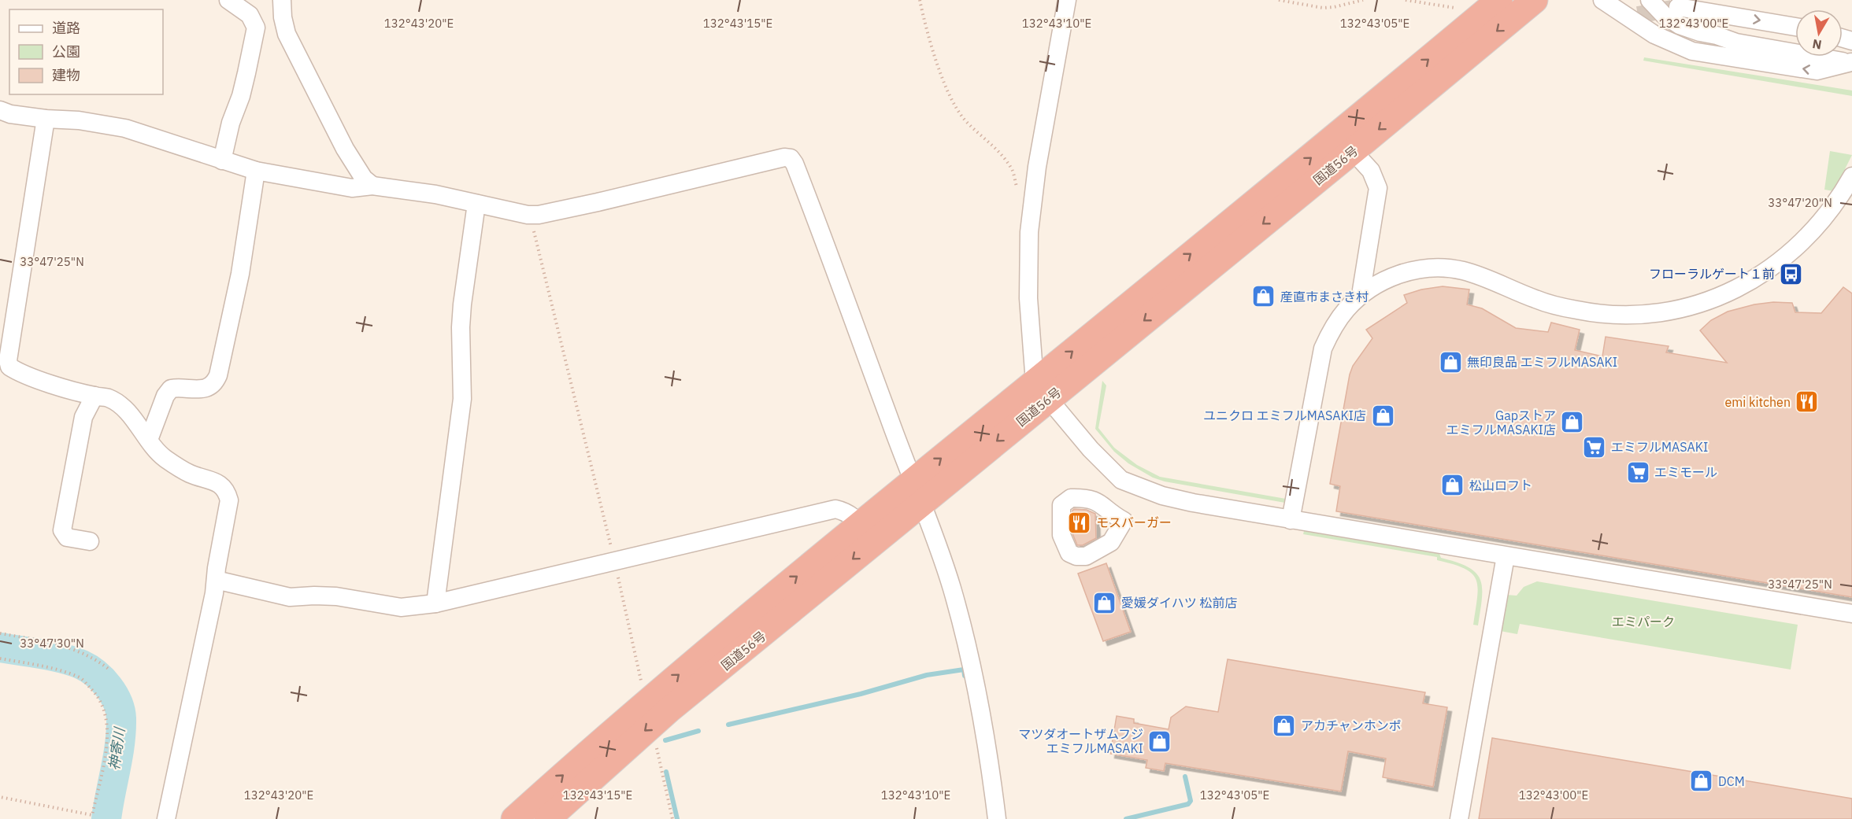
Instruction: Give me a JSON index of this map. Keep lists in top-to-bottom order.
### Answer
{
  "streets": {
    "highway": ["国道56号"]
  },
  "water": ["神寄川"],
  "parks": ["エミパーク"],
  "places": {
    "bus stop": ["フローラルゲート１前"],
    "shop": [
      "産直市まさき村",
      "無印良品 エミフルMASAKI",
      "ユニクロ エミフルMASAKI店",
      "Gapストア エミフルMASAKI店",
      "松山ロフト",
      "愛媛ダイハツ 松前店",
      "アカチャンホンポ",
      "マツダオートザムフジ エミフルMASAKI",
      "DCM"
    ],
    "restaurant": ["emi kitchen", "モスバーガー"],
    "supermarket": ["エミフルMASAKI", "エミモール"]
  },
  "legend": ["道路", "公園", "建物"],
  "north": "bottom",
  "coordinates": [
    "132°43'20\"E",
    "132°43'15\"E",
    "132°43'10\"E",
    "132°43'05\"E",
    "132°43'00\"E",
    "33°47'20\"N",
    "33°47'25\"N",
    "33°47'30\"N"
  ]
}
